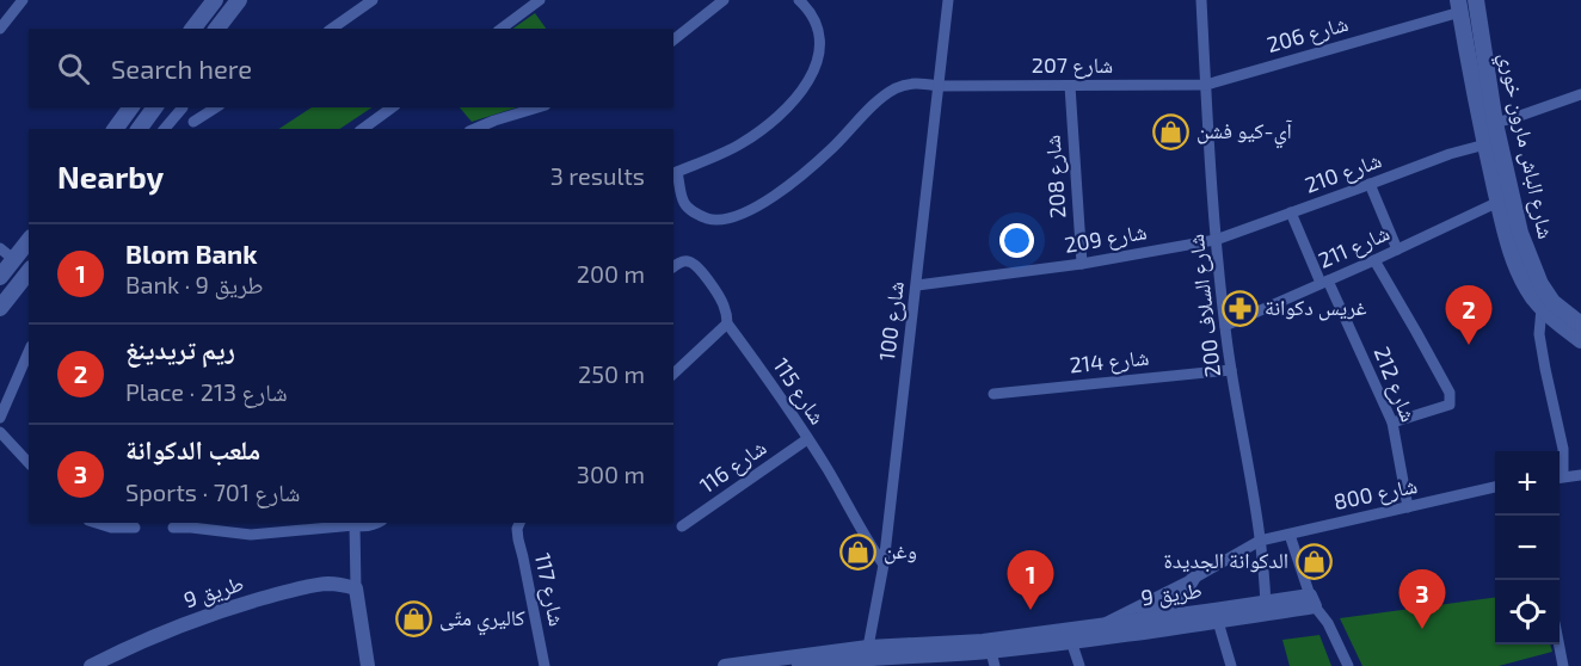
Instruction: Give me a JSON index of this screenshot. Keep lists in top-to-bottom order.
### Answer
{
  "streets": {
    "main road": ["شارع الباش مارون خوري"],
    "street": [
      "شارع 206",
      "شارع 207",
      "شارع 210",
      "شارع 208",
      "شارع 209",
      "شارع 211",
      "200 شارع السلاف",
      "شارع 100",
      "شارع 214",
      "شارع 212",
      "شارع 115",
      "شارع 116",
      "800 شارع",
      "شارع 117",
      "طريق 9",
      "9 طريق"
    ]
  },
  "crossings": [
    ["شارع 206", "شارع 207"],
    ["شارع 206", "200 شارع السلاف"],
    ["شارع 207", "شارع 208"],
    ["شارع 207", "200 شارع السلاف"],
    ["شارع 207", "شارع 100"],
    ["شارع 210", "شارع 209"],
    ["شارع 210", "200 شارع السلاف"],
    ["شارع 210", "شارع 212"],
    ["شارع 208", "شارع 209"],
    ["شارع 209", "200 شارع السلاف"],
    ["شارع 209", "شارع 100"],
    ["شارع 211", "200 شارع السلاف"],
    ["شارع 211", "شارع 212"],
    ["200 شارع السلاف", "شارع 214"],
    ["200 شارع السلاف", "800 شارع"],
    ["200 شارع السلاف", "9 طريق"],
    ["شارع 100", "شارع 115"],
    ["شارع 100", "9 طريق"],
    ["شارع 212", "800 شارع"],
    ["شارع 115", "شارع 116"],
    ["800 شارع", "9 طريق"]
  ],
  "places": {
    "shop": [
      "آي-كيو فشن",
      "وغن",
      "الدكوانة الجديدة",
      "كاليري متّى"
    ],
    "pharmacy": ["غريس دكوانة"]
  },
  "page": {
    "search": "Search here",
    "heading": ["Nearby", "3 results"],
    "list": [
      {
        "mark": "1",
        "name": "Blom Bank",
        "note": "Bank · 9 طريق",
        "value": "200 m"
      },
      {
        "mark": "2",
        "name": "ريم تريدينغ",
        "note": "Place · شارع 213",
        "value": "250 m"
      },
      {
        "mark": "3",
        "name": "ملعب الدكوانة",
        "note": "Sports · شارع 701",
        "value": "300 m"
      }
    ],
    "pins": ["2", "1", "3"],
    "map_buttons": ["+", "−"]
  }
}
